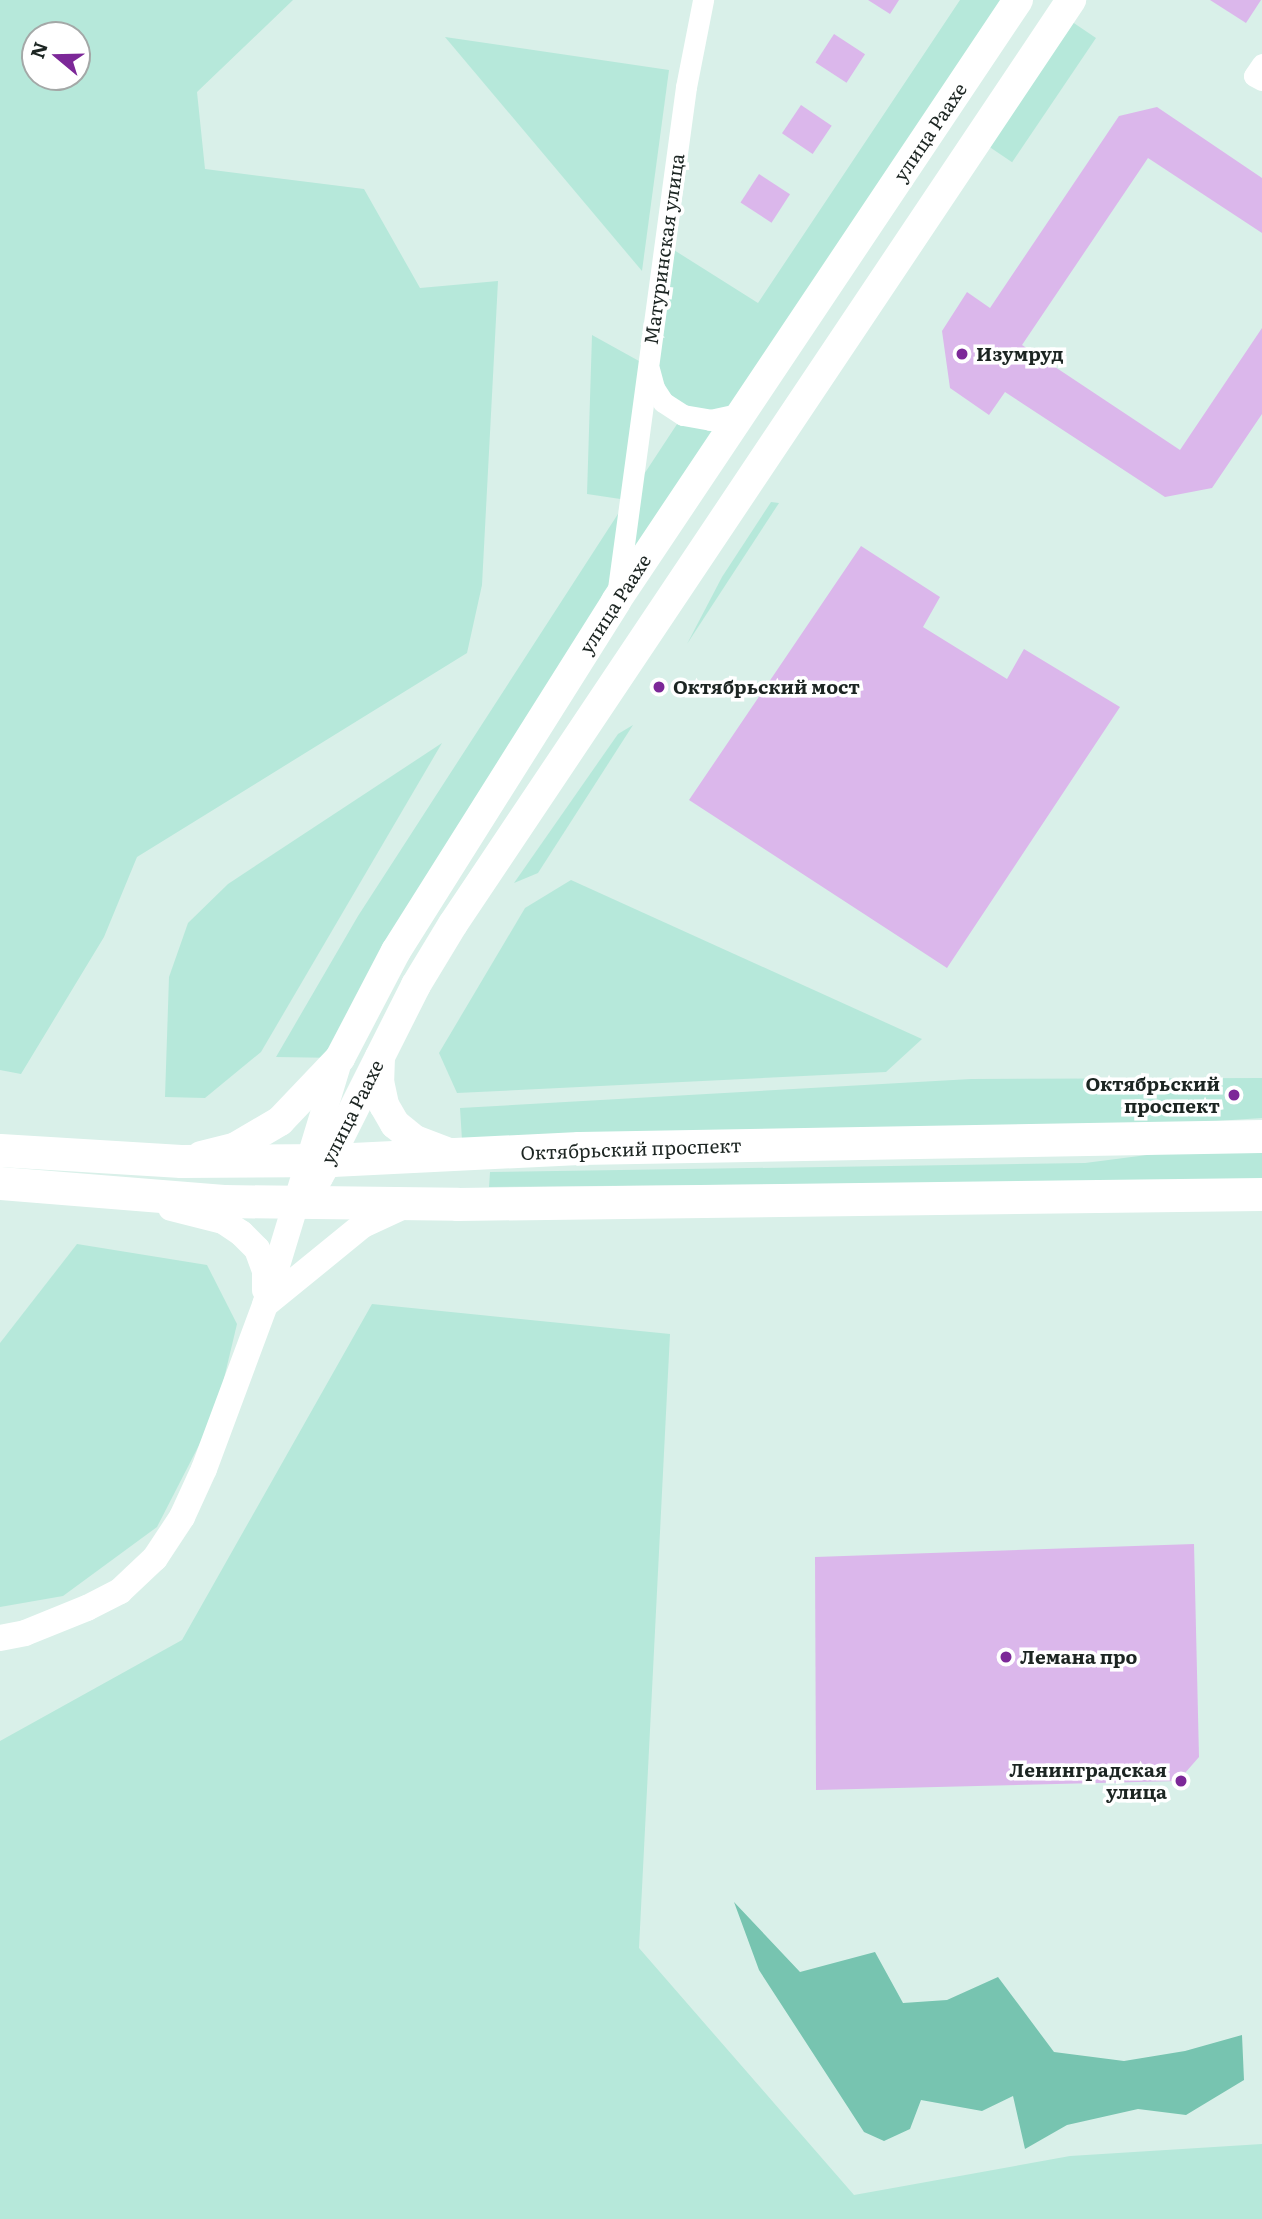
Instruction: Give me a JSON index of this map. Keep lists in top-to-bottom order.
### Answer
{
  "streets": {
    "main road": ["улица Раахе", "Октябрьский проспект"],
    "street": ["Матуринская улица"]
  },
  "crossings": [
    ["улица Раахе", "Матуринская улица"]
  ],
  "places": [
    "Изумруд",
    "Октябрьский мост",
    "Октябрьский проспект",
    "Лемана про",
    "Ленинградская улица"
  ],
  "north": "left"
}
